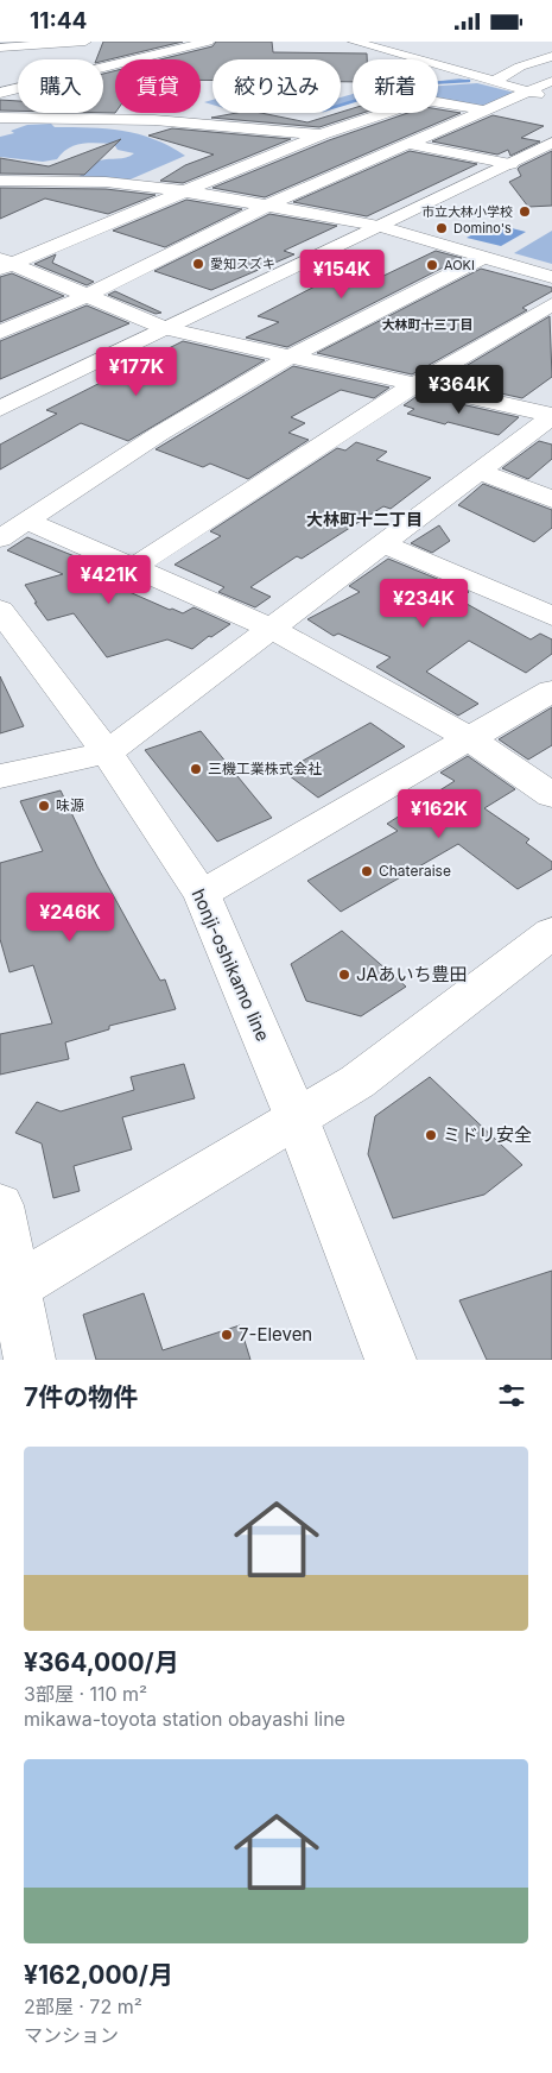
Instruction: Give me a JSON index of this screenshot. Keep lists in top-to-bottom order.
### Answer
{
  "streets": {
    "street": ["honji-oshikamo line"]
  },
  "districts": ["大林町十三丁目", "大林町十二丁目"],
  "places": [
    "市立大林小学校",
    "Domino's",
    "愛知スズキ",
    "AOKI",
    "三機工業株式会社",
    "味源",
    "Chateraise",
    "JAあいち豊田",
    "ミドリ安全",
    "7-Eleven"
  ],
  "page": {
    "status": "11:44",
    "chip": [
      "購入",
      "賃貸",
      "絞り込み",
      "新着"
    ],
    "price": [
      "¥154K",
      "¥177K",
      "¥364K",
      "¥421K",
      "¥234K",
      "¥162K",
      "¥246K"
    ],
    "heading": "7件の物件",
    "list": [
      {
        "name": "¥364,000/月",
        "note": "3部屋 · 110 m² · mikawa-toyota station obayashi line"
      },
      {
        "name": "¥162,000/月",
        "note": "2部屋 · 72 m² · マンション"
      }
    ]
  }
}
